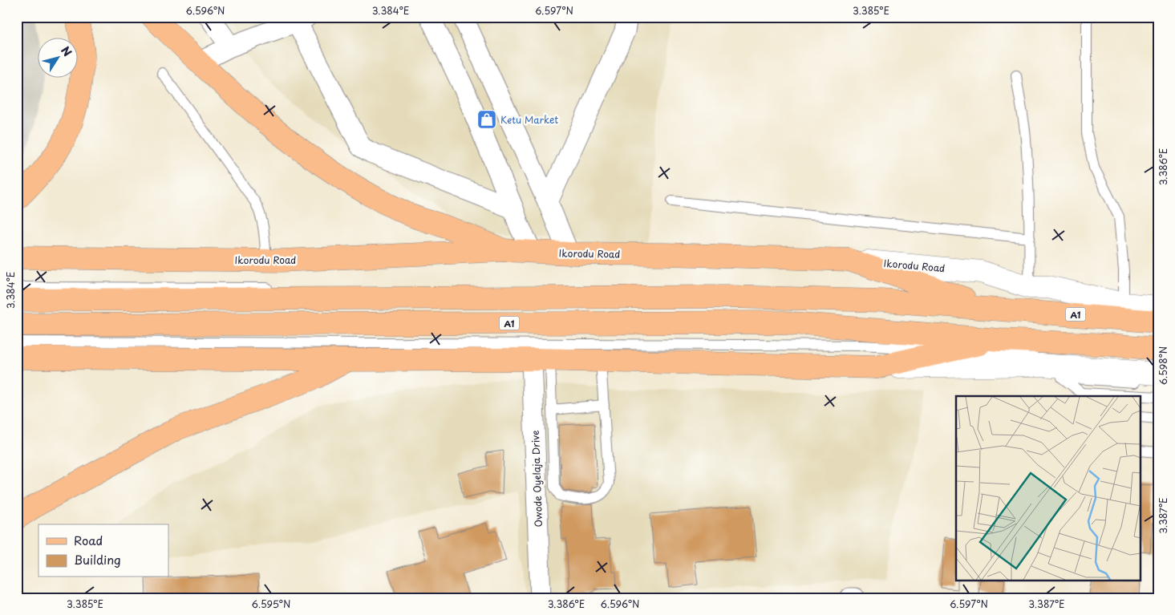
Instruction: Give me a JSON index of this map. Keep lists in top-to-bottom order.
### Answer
{
  "streets": {
    "main road": ["Ikorodu Road", "A1"],
    "street": ["Owode Oyelaja Drive"]
  },
  "places": {
    "shop": ["Ketu Market"]
  },
  "legend": ["Road", "Building"],
  "north": "top right",
  "coordinates": [
    "6.596°N",
    "3.384°E",
    "6.597°N",
    "3.385°E",
    "3.386°E",
    "6.598°N",
    "3.387°E",
    "6.595°N"
  ]
}
